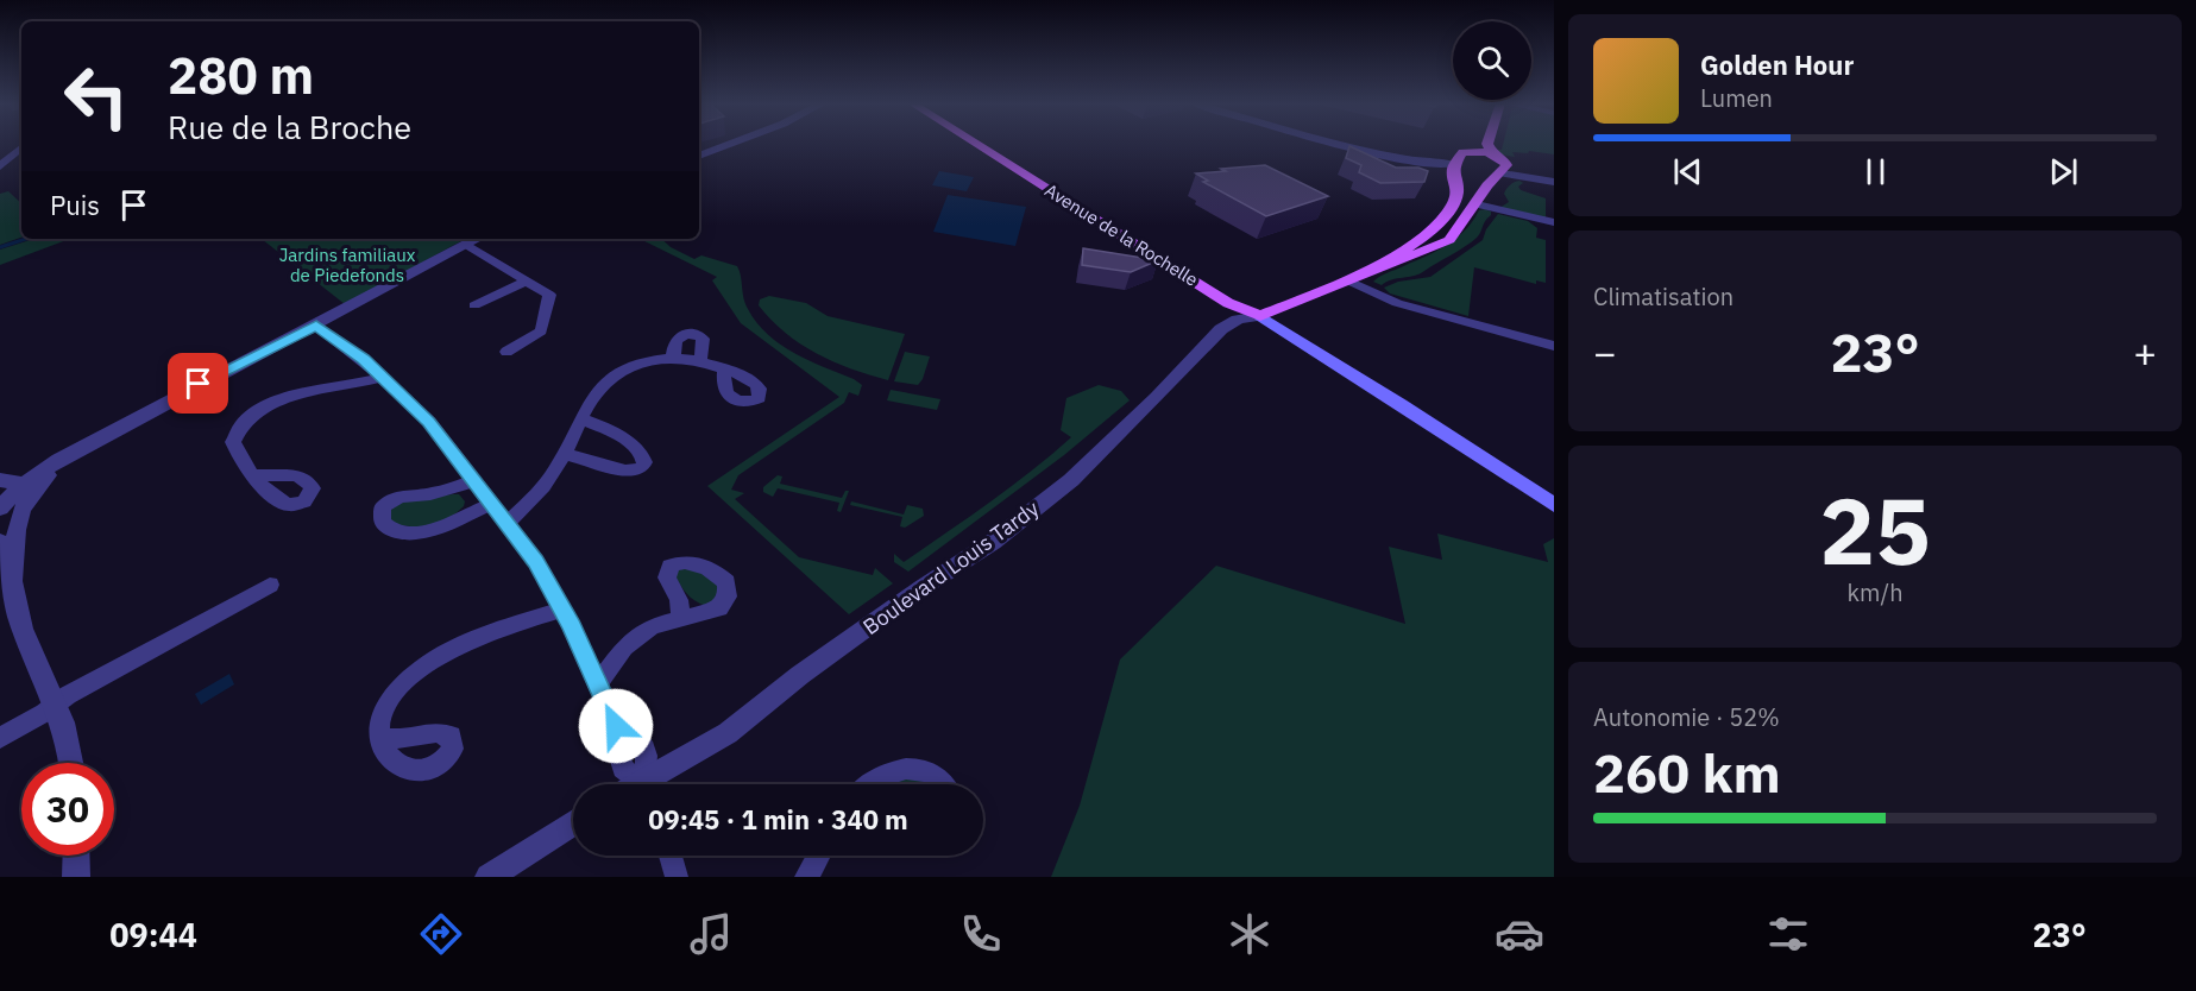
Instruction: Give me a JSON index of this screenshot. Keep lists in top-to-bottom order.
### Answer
{
  "streets": {
    "main road": ["Avenue de la Rochelle"],
    "street": ["Boulevard Louis Tardy"]
  },
  "crossings": [
    ["Avenue de la Rochelle", "Boulevard Louis Tardy"]
  ],
  "parks": ["Jardins familiaux de Piedefonds"],
  "page": {
    "turn": ["280 m", "Rue de la Broche"],
    "song": ["Golden Hour", "Lumen"],
    "then": "Puis",
    "tile": [
      "Climatisation",
      ["25", "km/h"],
      ["Autonomie · 52%", "260 km"]
    ],
    "heat": ["−", "23°", "+"],
    "limit": "30",
    "trip": "09:45 · 1 min · 340 m",
    "tabs": ["09:44", "23°"]
  }
}
